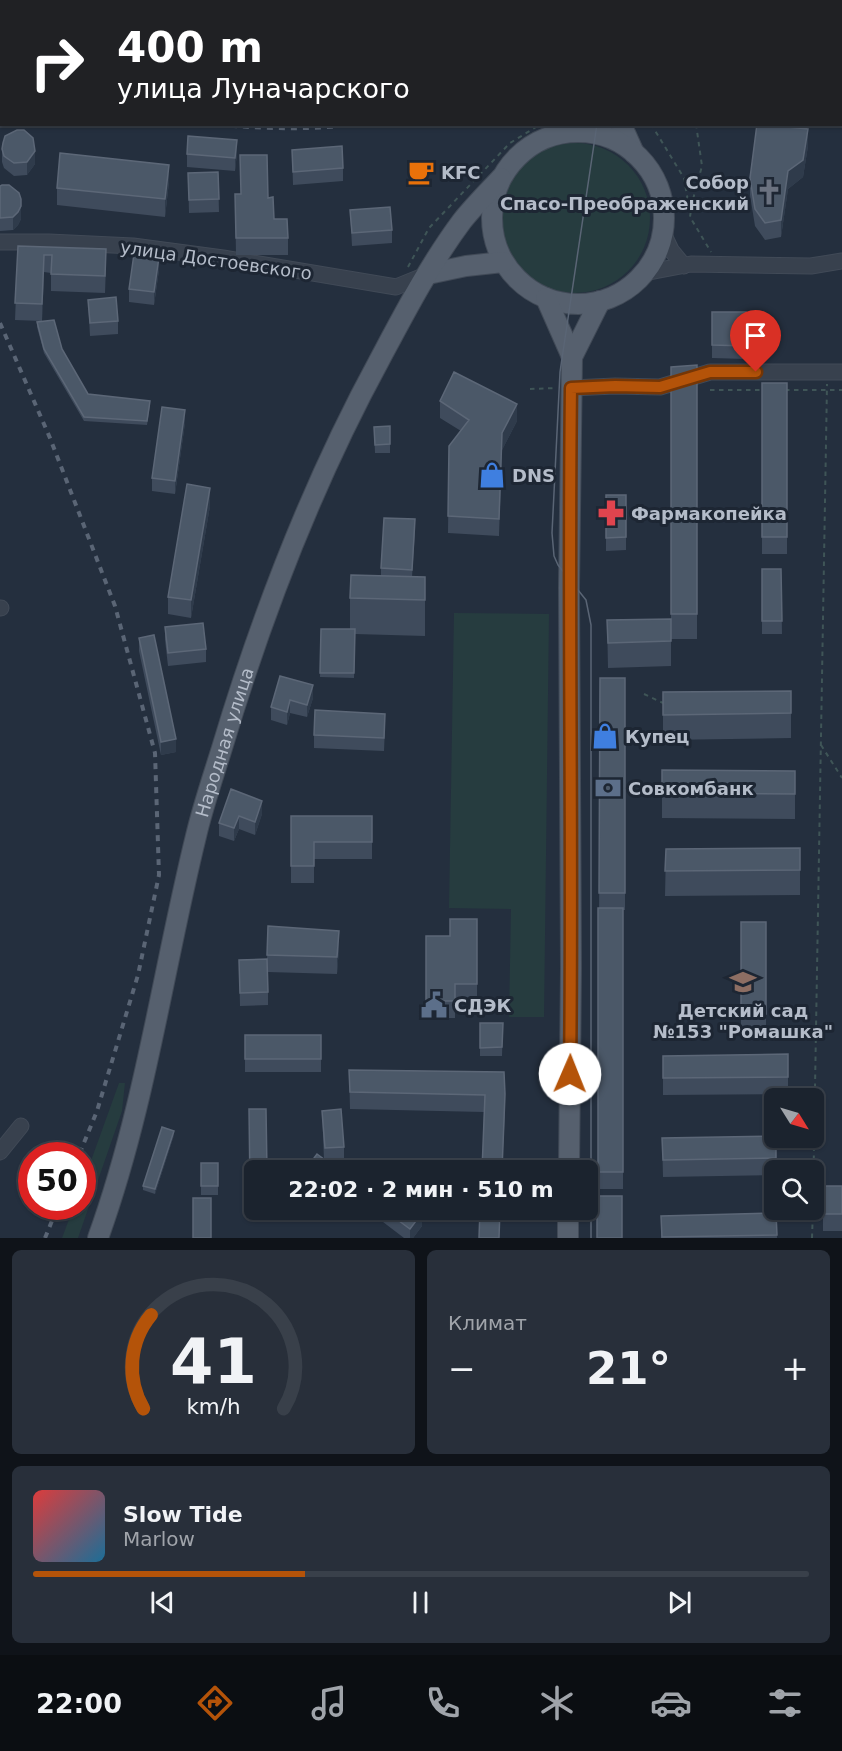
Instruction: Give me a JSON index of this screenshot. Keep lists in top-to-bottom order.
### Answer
{
  "streets": {
    "main road": ["Народная улица"],
    "street": ["улица Достоевского"]
  },
  "crossings": [
    ["улица Достоевского", "Народная улица"]
  ],
  "places": {
    "cafe": ["KFC"],
    "church": ["Собор Спасо-Преображенский"],
    "shop": ["DNS", "Купец"],
    "pharmacy": ["Фармакопейка"],
    "bank": ["Совкомбанк"],
    "school or university": ["Детский сад №153 \"Ромашка\""],
    "public building": ["СДЭК"]
  },
  "north": "bottom right",
  "page": {
    "turn": ["400 m", "улица Луначарского"],
    "limit": "50",
    "trip": "22:02 · 2 мин · 510 m",
    "tile": "Климат",
    "heat": ["−", "21°", "+"],
    "song": ["Slow Tide", "Marlow"],
    "tabs": "22:00",
    "gauge": ["41", "km/h"]
  }
}
